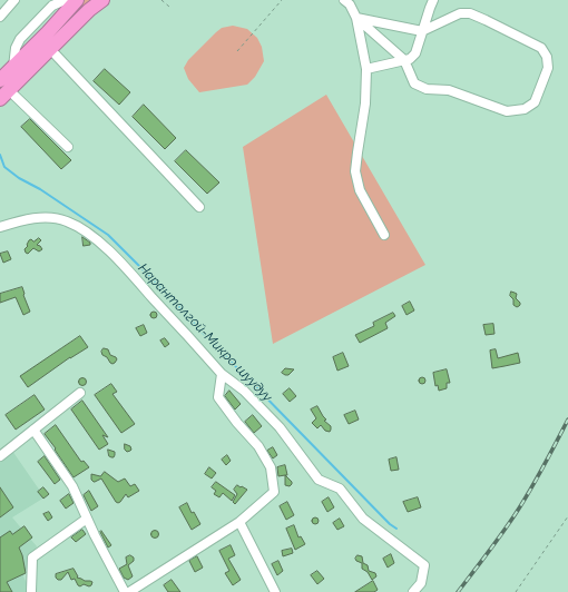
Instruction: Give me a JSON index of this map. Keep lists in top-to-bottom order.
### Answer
{
  "water": ["Нарантолгой-Микро шуудуу"]
}
